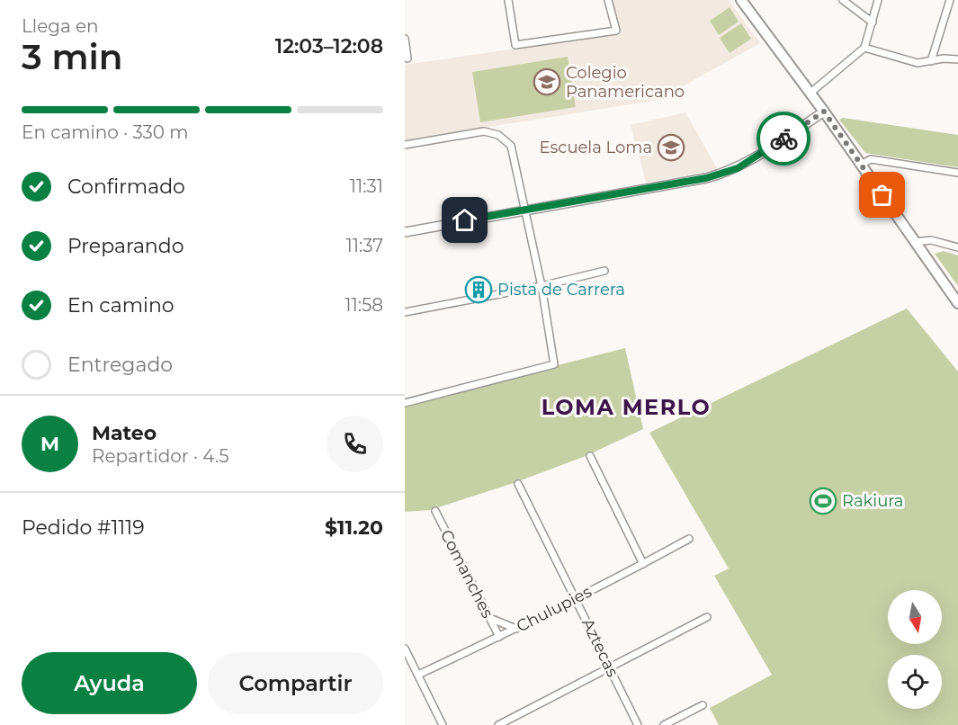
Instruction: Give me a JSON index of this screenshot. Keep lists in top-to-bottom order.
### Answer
{
  "streets": {
    "street": ["Comanches", "Chulupies", "Aztecas"]
  },
  "crossings": [
    ["Comanches", "Chulupies"],
    ["Chulupies", "Aztecas"]
  ],
  "districts": ["LOMA MERLO"],
  "places": {
    "school or university": ["Colegio Panamericano", "Escuela Loma"],
    "building": ["Pista de Carrera"],
    "sports": ["Rakiura"]
  },
  "north": "bottom",
  "page": {
    "heading": ["3 min", "Llega en", "12:03–12:08"],
    "panel": [
      "Mateo",
      "Repartidor · 4.5",
      "Pedido #1119",
      "$11.20"
    ],
    "bar": "En camino · 330 m",
    "list": [
      ["Confirmado", "11:31"],
      ["Preparando", "11:37"],
      ["En camino", "11:58"],
      "Entregado"
    ],
    "round": "M",
    "buttons": ["Ayuda", "Compartir"]
  }
}
